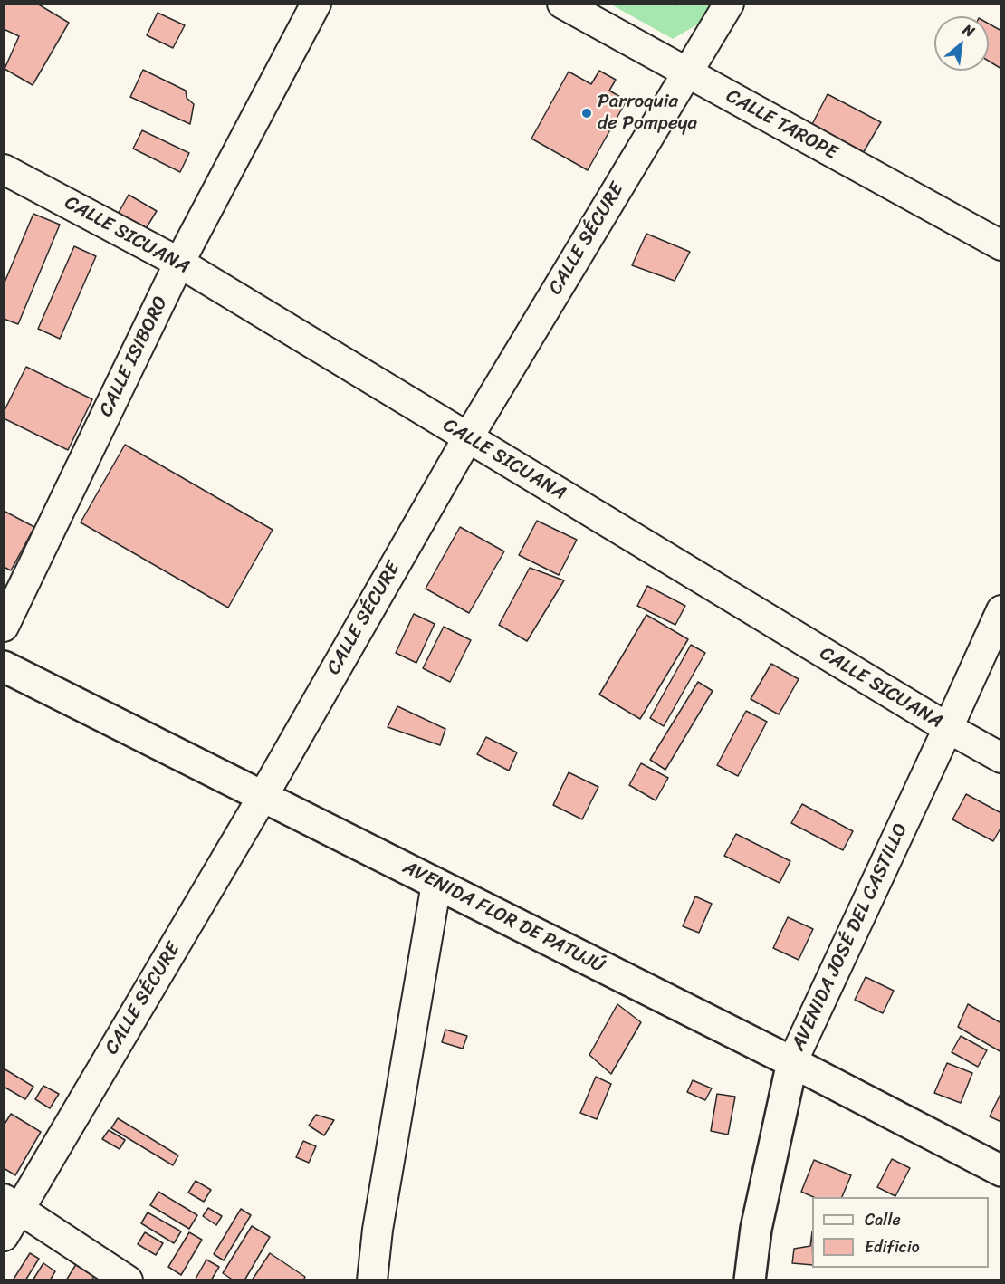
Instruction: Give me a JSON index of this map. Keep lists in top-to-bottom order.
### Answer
{
  "streets": {
    "main road": ["AVENIDA FLOR DE PATUJÚ", "AVENIDA JOSÉ DEL CASTILLO"],
    "street": [
      "CALLE TAROPE",
      "CALLE SICUANA",
      "CALLE SÉCURE",
      "CALLE ISIBORO"
    ]
  },
  "crossings": [
    ["CALLE TAROPE", "CALLE SÉCURE"],
    ["CALLE SICUANA", "CALLE SÉCURE"],
    ["CALLE SICUANA", "CALLE ISIBORO"],
    ["CALLE SICUANA", "AVENIDA JOSÉ DEL CASTILLO"],
    ["CALLE SÉCURE", "AVENIDA FLOR DE PATUJÚ"],
    ["AVENIDA FLOR DE PATUJÚ", "AVENIDA JOSÉ DEL CASTILLO"]
  ],
  "places": ["Parroquia de Pompeya"],
  "legend": ["Calle", "Edificio"],
  "north": "top right"
}
